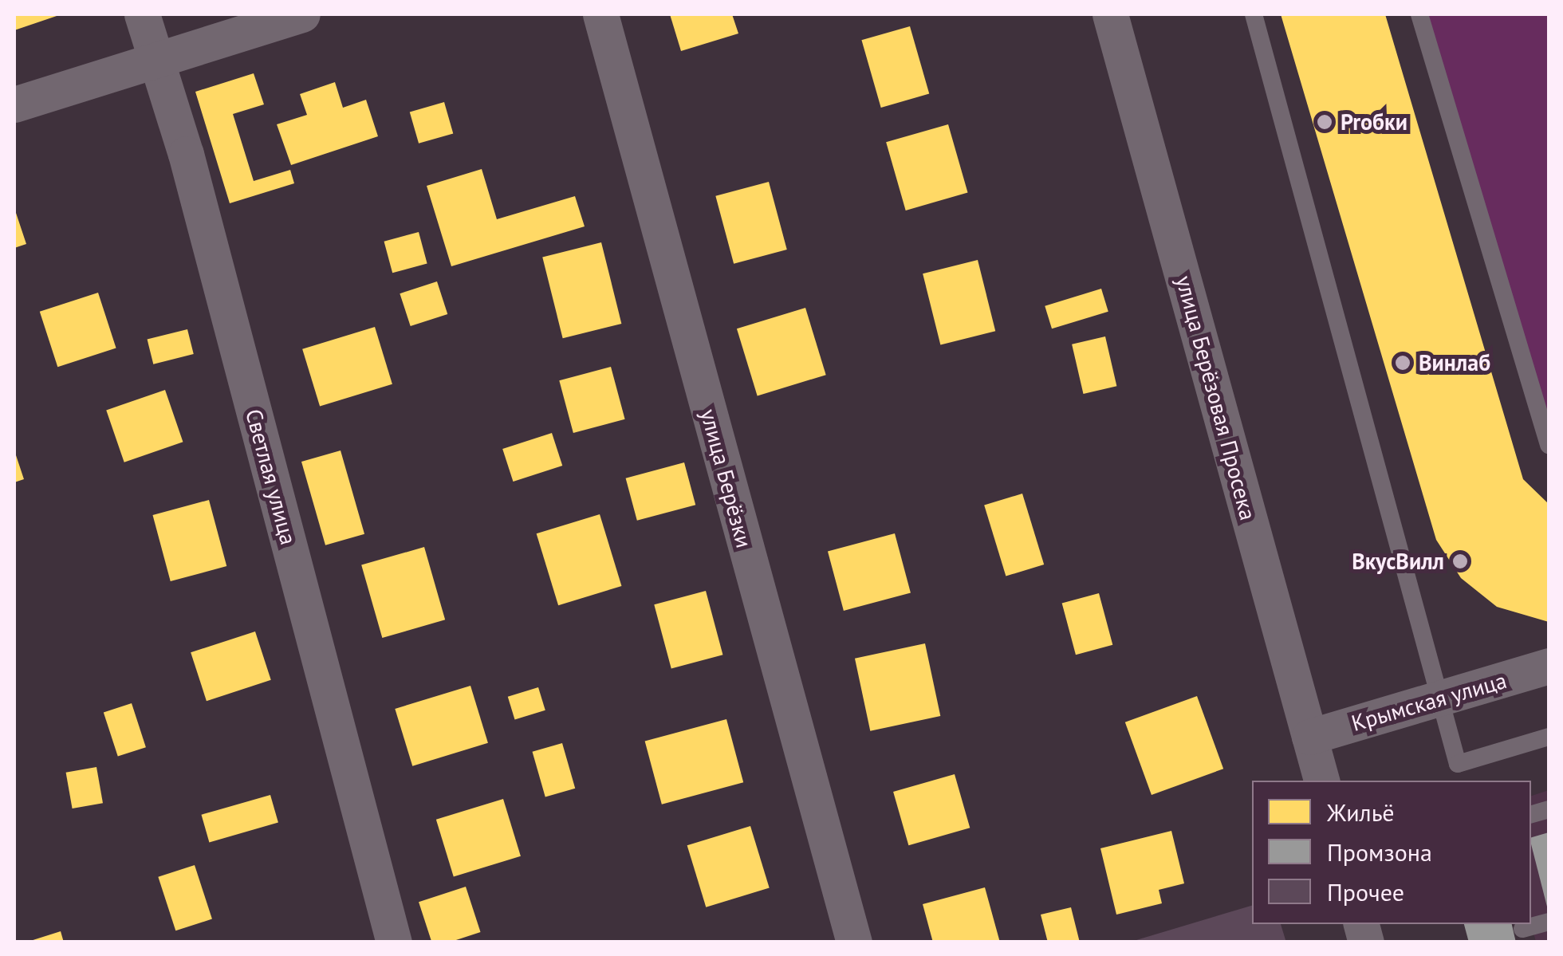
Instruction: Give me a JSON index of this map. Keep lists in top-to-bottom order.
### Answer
{
  "streets": {
    "street": [
      "улица Берёзовая Просека",
      "Светлая улица",
      "улица Берёзки",
      "Крымская улица"
    ]
  },
  "crossings": [
    ["улица Берёзовая Просека", "Крымская улица"]
  ],
  "places": ["Proбки", "Винлаб", "ВкусВилл"],
  "legend": ["Жильё", "Промзона", "Прочее"]
}
